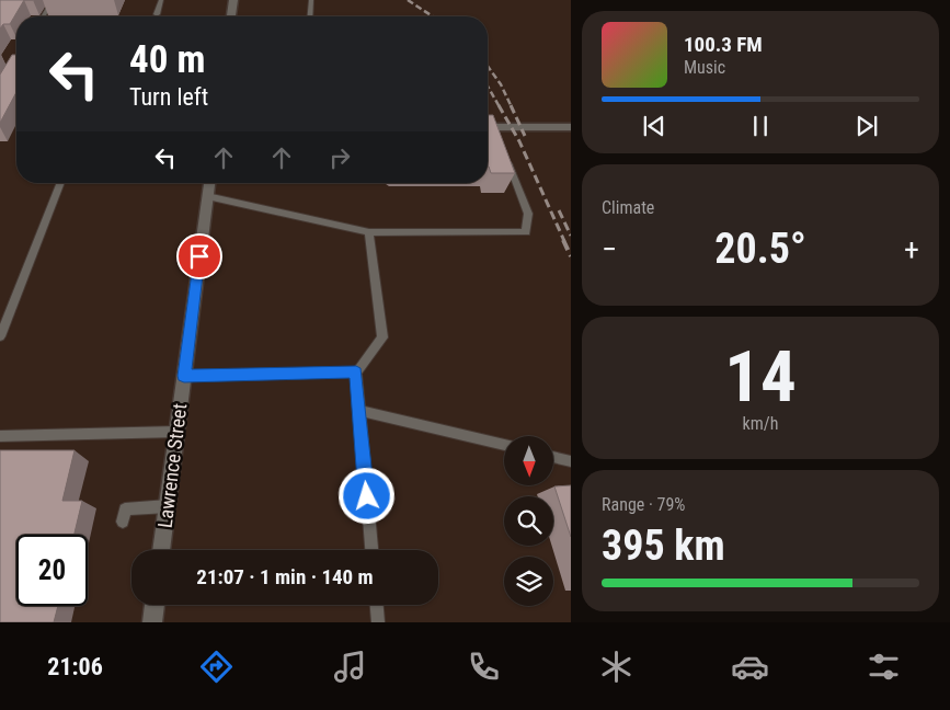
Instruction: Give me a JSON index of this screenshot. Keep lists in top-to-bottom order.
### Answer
{
  "streets": {
    "street": ["Lawrence Street"]
  },
  "north": "bottom",
  "page": {
    "turn": ["40 m", "Turn left"],
    "song": ["100.3 FM", "Music"],
    "tile": [
      "Climate",
      ["14", "km/h"],
      ["Range · 79%", "395 km"]
    ],
    "heat": ["−", "20.5°", "+"],
    "limit": "20",
    "trip": "21:07 · 1 min · 140 m",
    "tabs": "21:06"
  }
}
